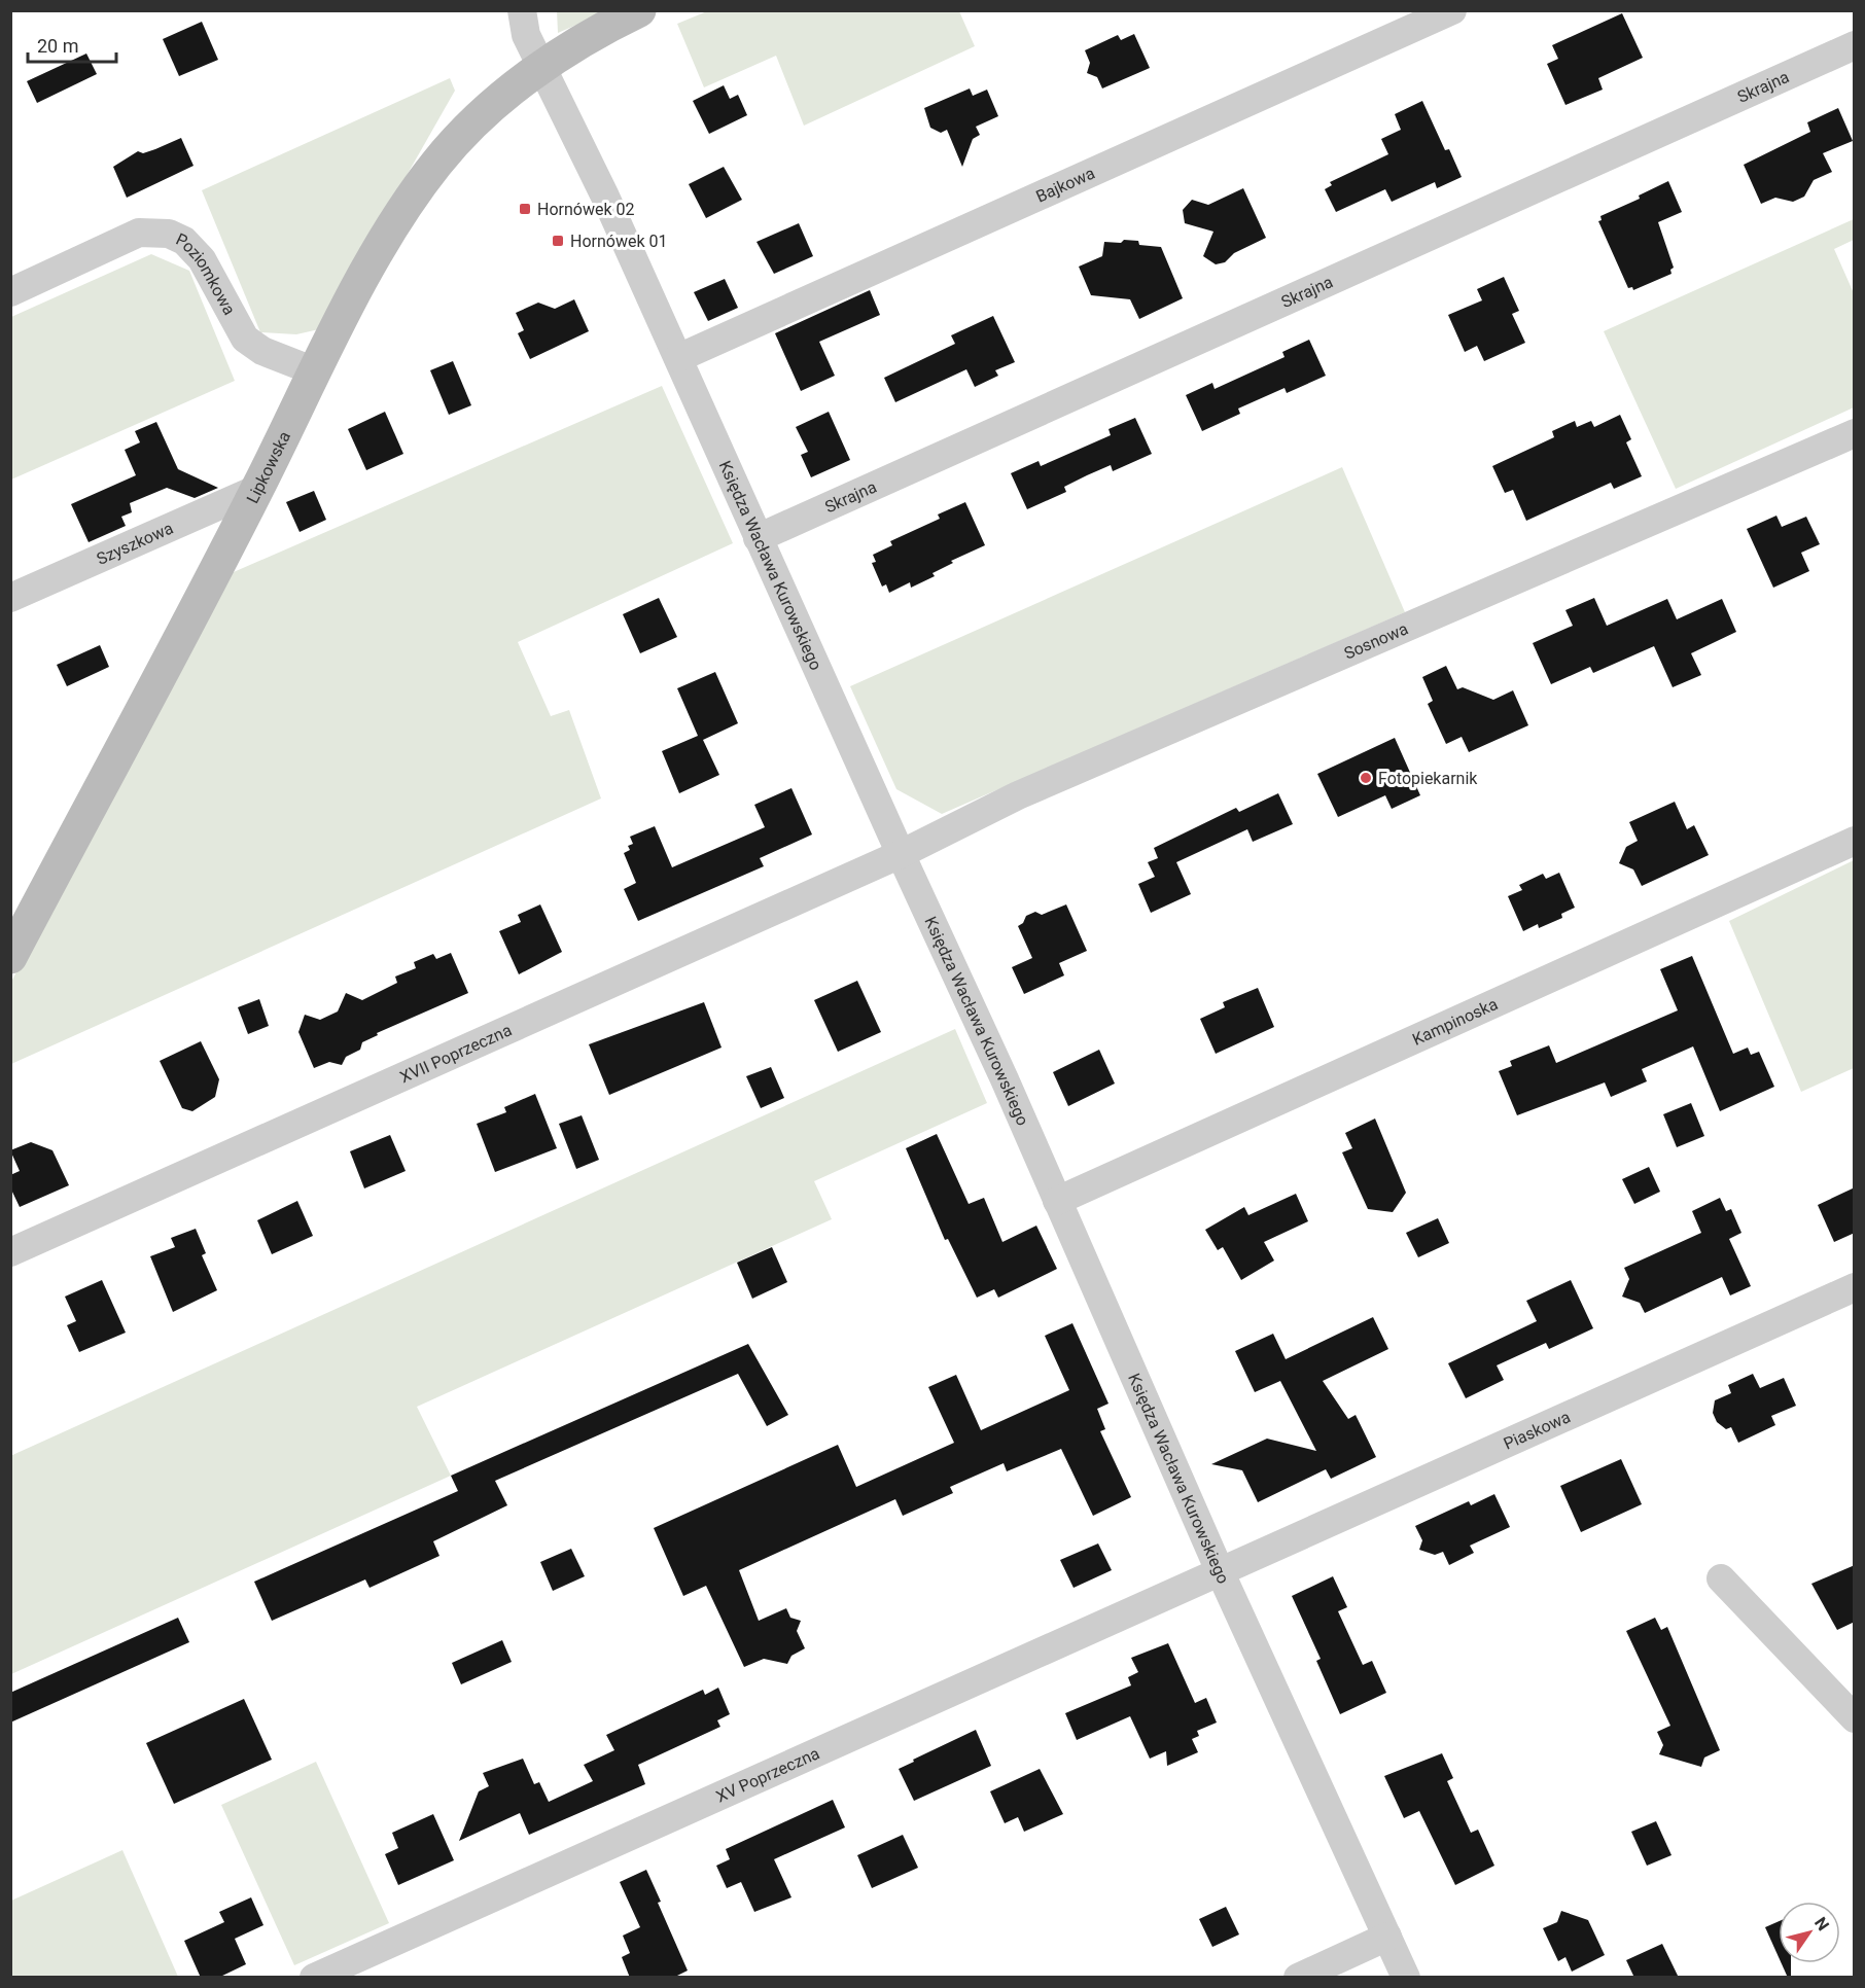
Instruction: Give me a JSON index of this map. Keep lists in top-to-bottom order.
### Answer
{
  "streets": {
    "street": [
      "Skrajna",
      "Bajkowa",
      "Poziomkowa",
      "Lipkowska",
      "Szyszkowa",
      "Księdza Wacława Kurowskiego",
      "Sosnowa",
      "Kampinoska",
      "XVII Poprzeczna",
      "Piaskowa",
      "XV Poprzeczna"
    ]
  },
  "crossings": [
    ["Skrajna", "Księdza Wacława Kurowskiego"],
    ["Bajkowa", "Księdza Wacława Kurowskiego"],
    ["Poziomkowa", "Lipkowska"],
    ["Lipkowska", "Szyszkowa"],
    ["Lipkowska", "Księdza Wacława Kurowskiego"],
    ["Księdza Wacława Kurowskiego", "Sosnowa"],
    ["Księdza Wacława Kurowskiego", "Kampinoska"],
    ["Księdza Wacława Kurowskiego", "XVII Poprzeczna"],
    ["Księdza Wacława Kurowskiego", "Piaskowa"],
    ["Księdza Wacława Kurowskiego", "XV Poprzeczna"],
    ["Sosnowa", "XVII Poprzeczna"],
    ["Piaskowa", "XV Poprzeczna"]
  ],
  "places": {
    "transit": ["Hornówek 02", "Hornówek 01"],
    "other": ["Fotopiekarnik"]
  },
  "scale_bar": "20 m",
  "north": "top right"
}
